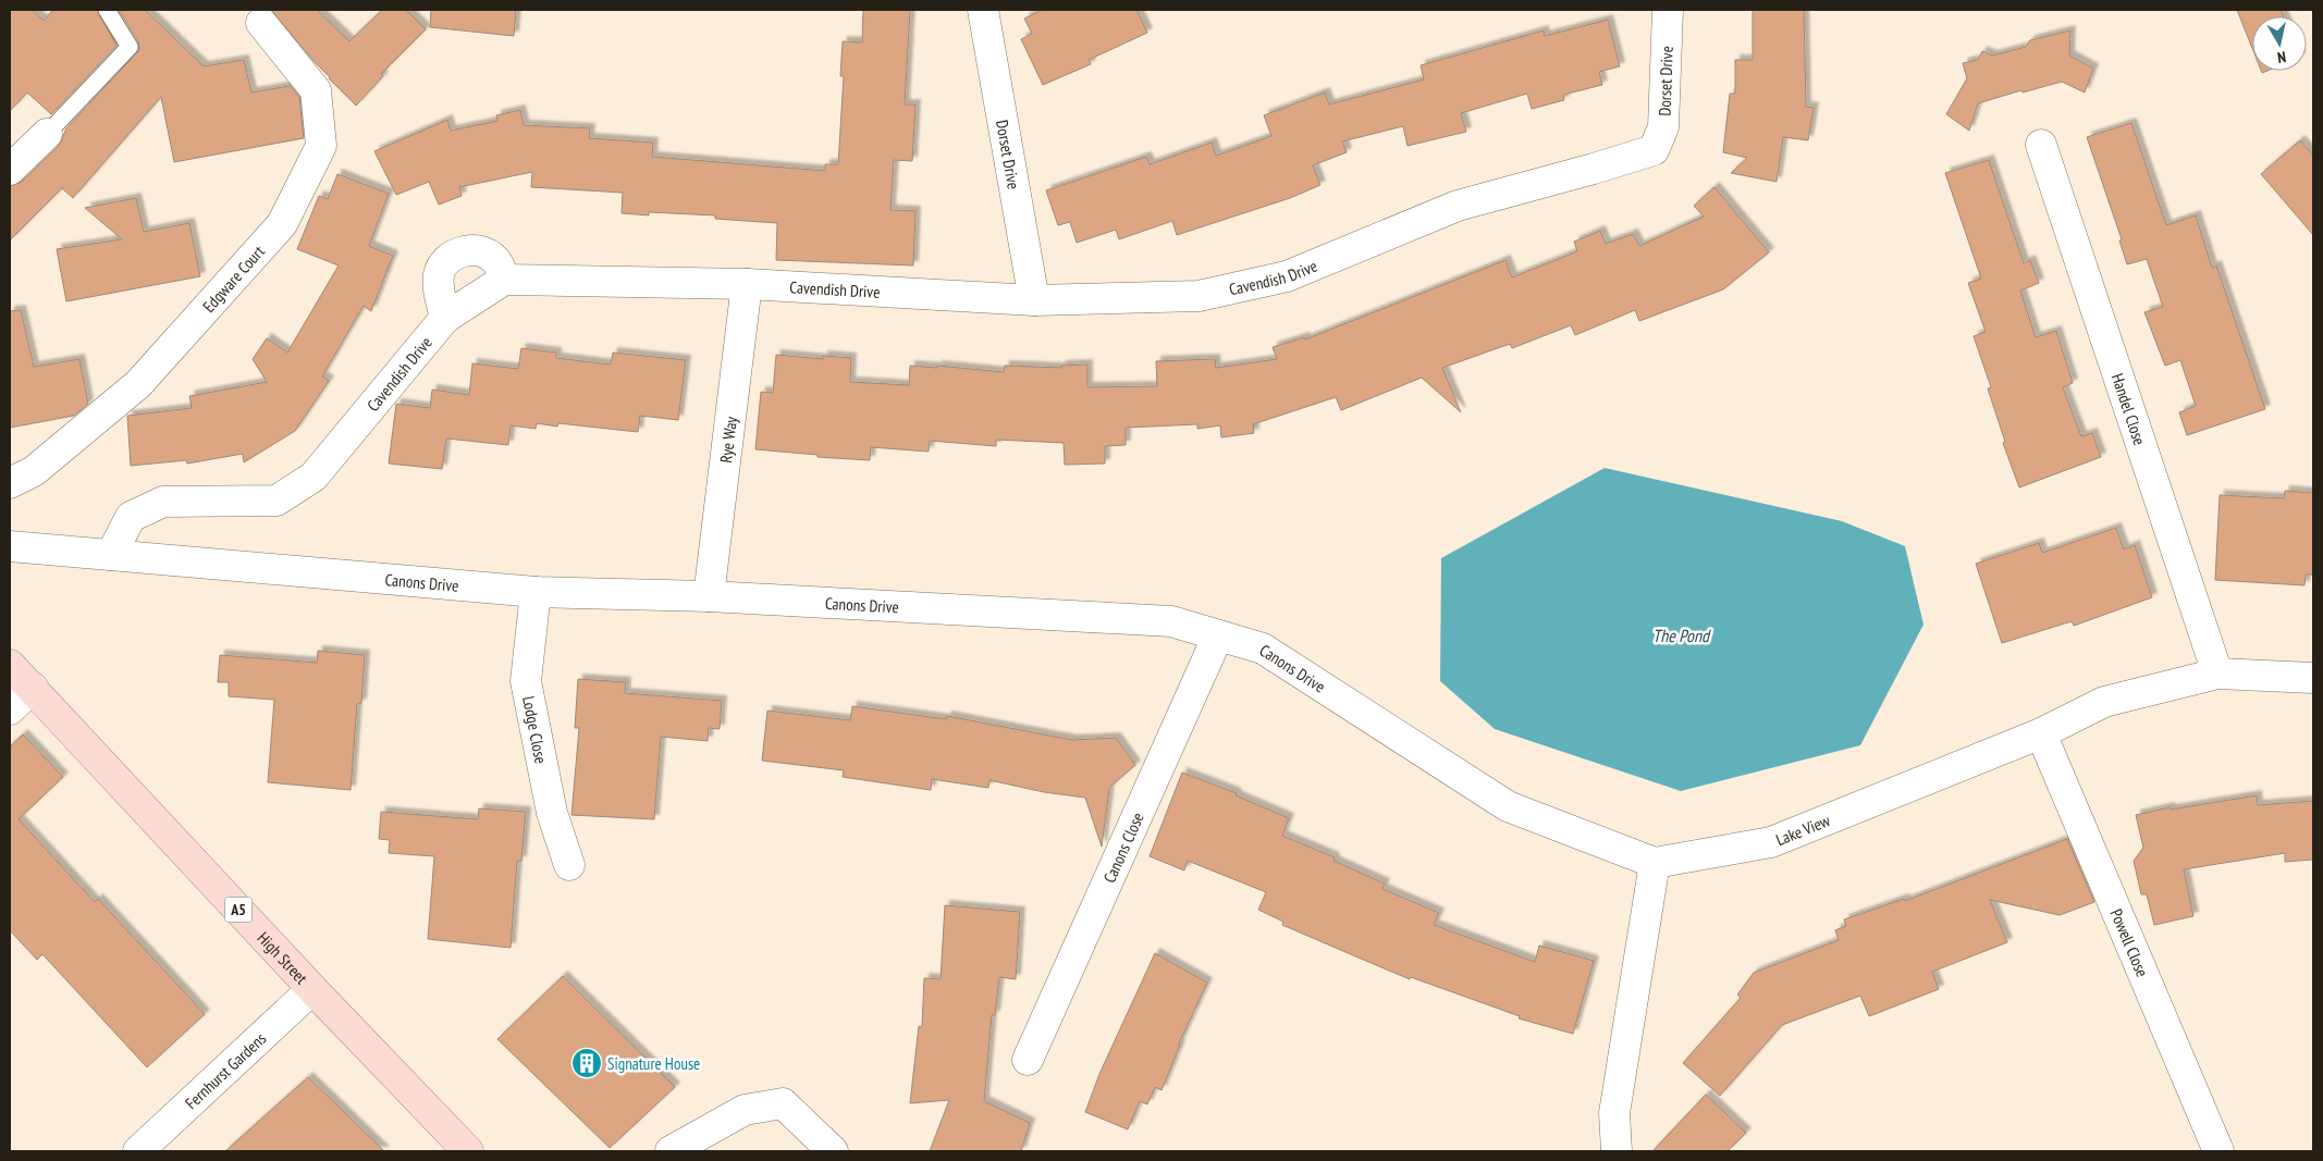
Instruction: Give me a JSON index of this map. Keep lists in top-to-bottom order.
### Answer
{
  "streets": {
    "main road": ["A5", "High Street"],
    "street": [
      "Dorset Drive",
      "Cavendish Drive",
      "Edgware Court",
      "Handel Close",
      "Rye Way",
      "Canons Drive",
      "Lodge Close",
      "Lake View",
      "Canons Close",
      "Powell Close",
      "Fernhurst Gardens"
    ]
  },
  "crossings": [
    ["Dorset Drive", "Cavendish Drive"],
    ["Cavendish Drive", "Rye Way"],
    ["Cavendish Drive", "Canons Drive"],
    ["Handel Close", "Lake View"],
    ["Rye Way", "Canons Drive"],
    ["Canons Drive", "Lodge Close"],
    ["Canons Drive", "Lake View"],
    ["Canons Drive", "Canons Close"],
    ["Lake View", "Powell Close"],
    ["High Street", "Fernhurst Gardens"]
  ],
  "water": ["The Pond"],
  "places": {
    "building": ["Signature House"]
  },
  "north": "bottom"
}
